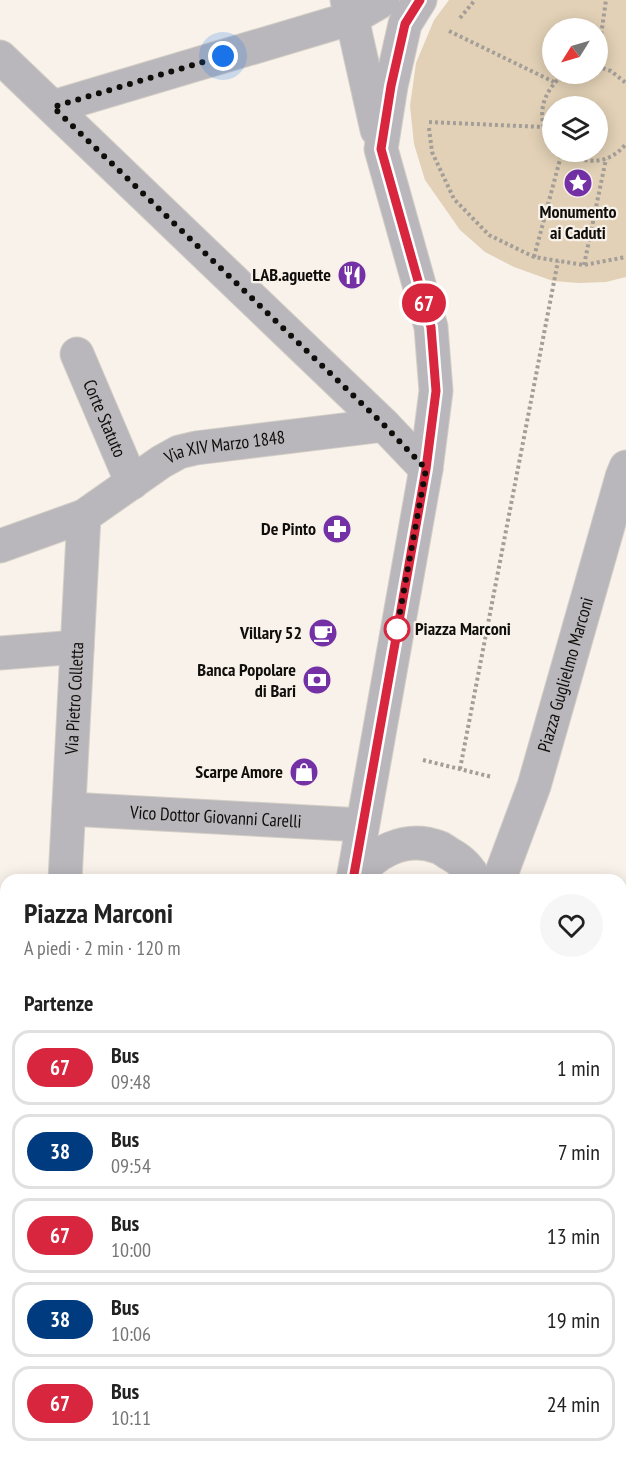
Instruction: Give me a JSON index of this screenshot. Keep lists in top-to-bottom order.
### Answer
{
  "streets": {
    "street": [
      "Corte Statuto",
      "Via XIV Marzo 1848",
      "Piazza Guglielmo Marconi",
      "Via Pietro Colletta",
      "Vico Dottor Giovanni Carelli"
    ]
  },
  "crossings": [
    ["Corte Statuto", "Via XIV Marzo 1848"],
    ["Via XIV Marzo 1848", "Via Pietro Colletta"],
    ["Via Pietro Colletta", "Vico Dottor Giovanni Carelli"]
  ],
  "places": {
    "place": ["Monumento ai Caduti"],
    "restaurant": ["LAB.aguette"],
    "pharmacy": ["De Pinto"],
    "other": ["Piazza Marconi"],
    "cafe": ["Villary 52"],
    "bank": ["Banca Popolare di Bari"],
    "shop": ["Scarpe Amore"]
  },
  "lines": ["bus line 67"],
  "north": "bottom left",
  "page": {
    "on_map": "67",
    "heading": [
      ["Piazza Marconi", "A piedi · 2 min · 120 m"],
      "Partenze"
    ],
    "list": [
      {
        "mark": "67",
        "name": "Bus",
        "note": "09:48",
        "value": "1 min"
      },
      {
        "mark": "38",
        "name": "Bus",
        "note": "09:54",
        "value": "7 min"
      },
      {
        "mark": "67",
        "name": "Bus",
        "note": "10:00",
        "value": "13 min"
      },
      {
        "mark": "38",
        "name": "Bus",
        "note": "10:06",
        "value": "19 min"
      },
      {
        "mark": "67",
        "name": "Bus",
        "note": "10:11",
        "value": "24 min"
      }
    ]
  }
}
